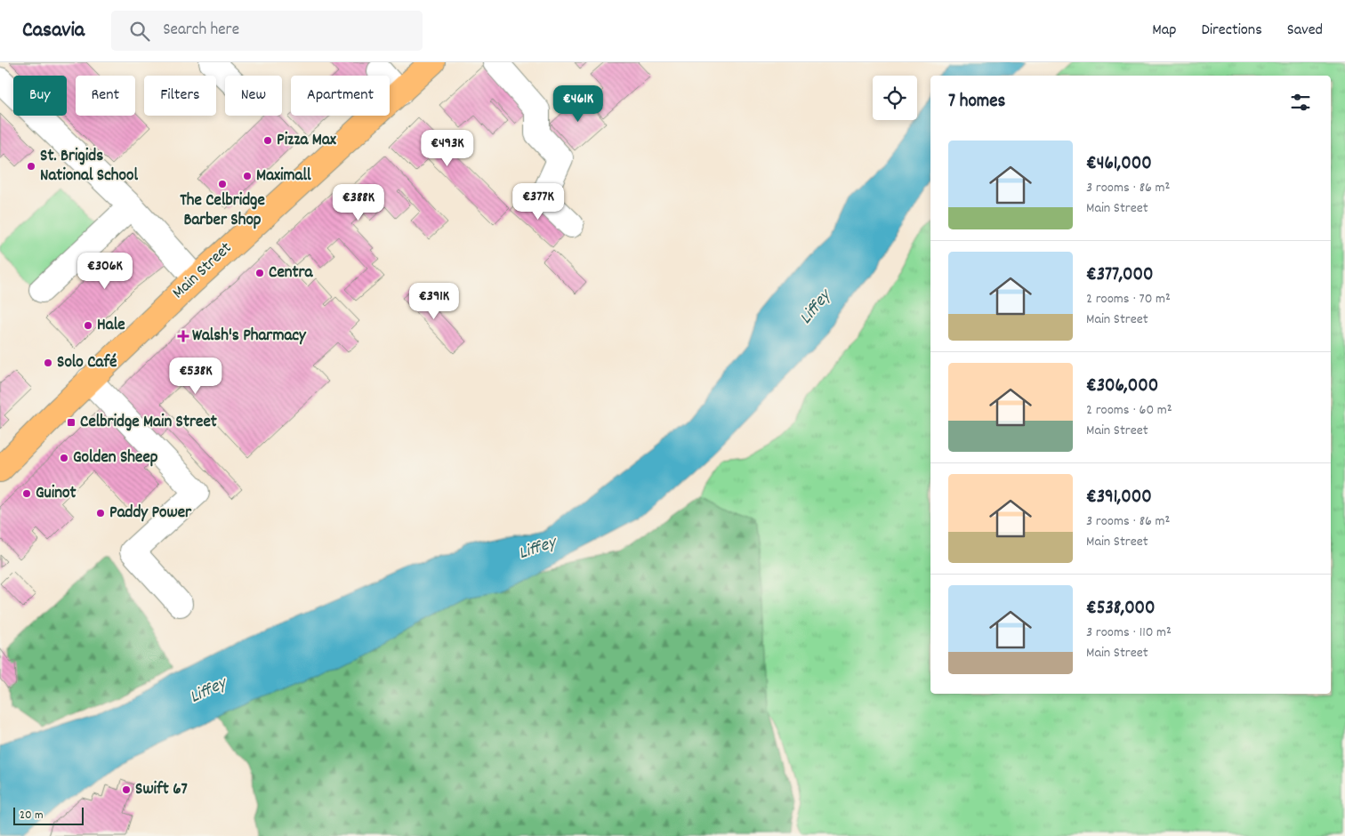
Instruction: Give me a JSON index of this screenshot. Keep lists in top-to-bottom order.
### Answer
{
  "streets": {
    "main road": ["Main Street"]
  },
  "water": ["Liffey"],
  "places": {
    "other": [
      "Pizza Max",
      "St. Brigids National School",
      "Maximall",
      "The Celbridge Barber Shop",
      "Centra",
      "Hale",
      "Solo Café",
      "Golden Sheep",
      "Guinot",
      "Paddy Power",
      "Swift 67"
    ],
    "health": ["Walsh's Pharmacy"],
    "transit": ["Celbridge Main Street"]
  },
  "scale_bar": "20 m",
  "page": {
    "header": "Casavia",
    "search": "Search here",
    "nav": ["Map", "Directions", "Saved"],
    "chip": [
      "Buy",
      "Rent",
      "Filters",
      "New",
      "Apartment"
    ],
    "heading": "7 homes",
    "price": [
      "€461K",
      "€493K",
      "€377K",
      "€388K",
      "€306K",
      "€391K",
      "€538K"
    ],
    "list": [
      {
        "name": "€461,000",
        "note": "3 rooms · 86 m² · Main Street"
      },
      {
        "name": "€377,000",
        "note": "2 rooms · 70 m² · Main Street"
      },
      {
        "name": "€306,000",
        "note": "2 rooms · 60 m² · Main Street"
      },
      {
        "name": "€391,000",
        "note": "3 rooms · 86 m² · Main Street"
      },
      {
        "name": "€538,000",
        "note": "3 rooms · 110 m² · Main Street"
      }
    ],
    "scale": "20 m"
  }
}
